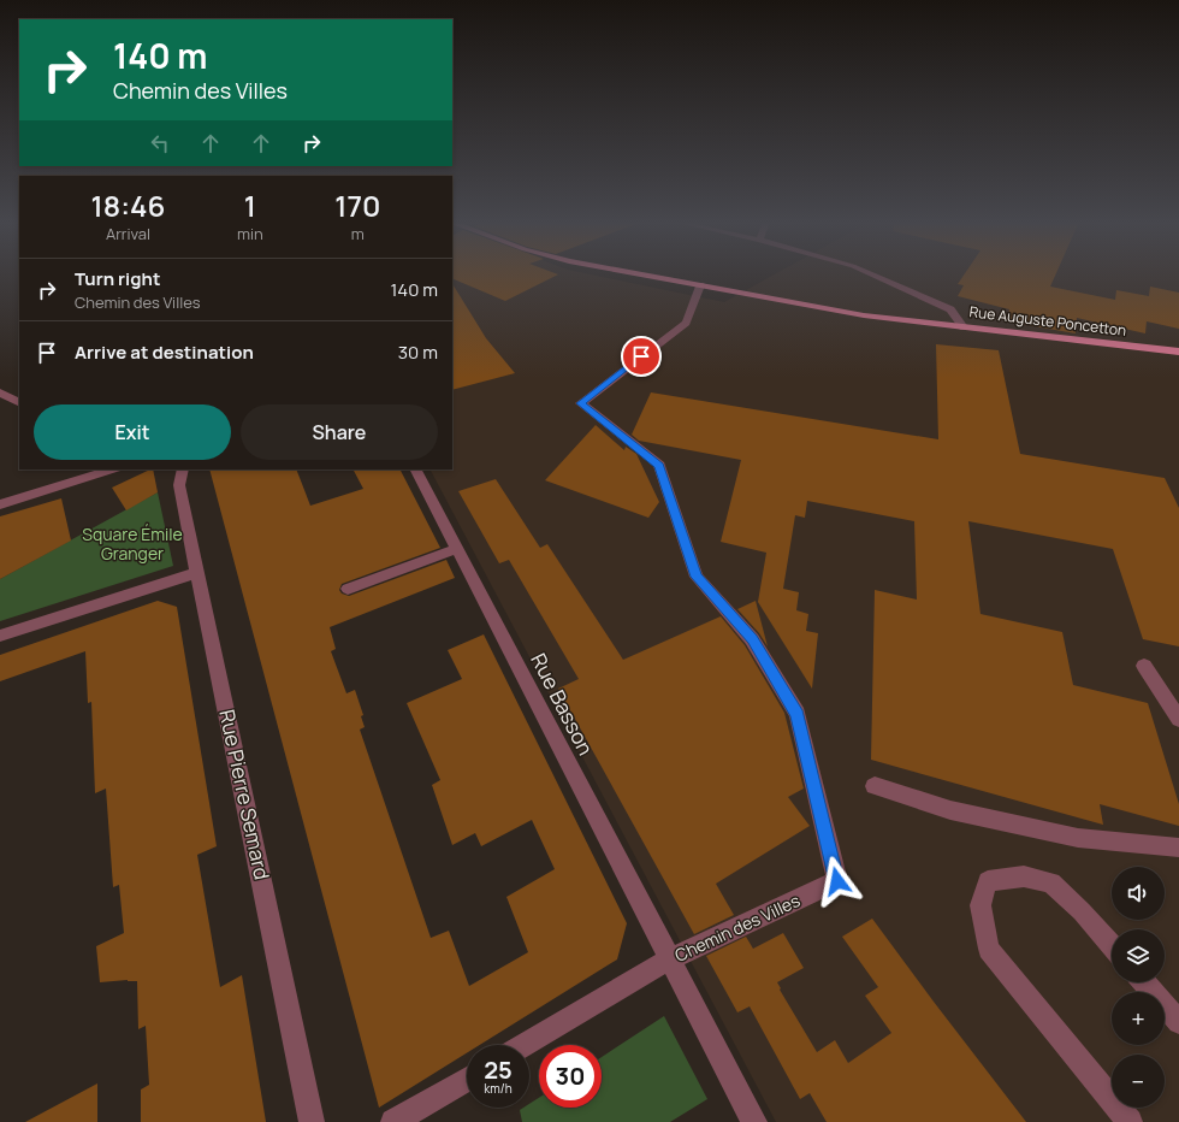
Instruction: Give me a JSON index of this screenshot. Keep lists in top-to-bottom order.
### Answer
{
  "streets": {
    "main road": ["Rue Auguste Poncetton"],
    "street": ["Rue Basson", "Rue Pierre Semard", "Chemin des Villes"]
  },
  "crossings": [
    ["Rue Basson", "Chemin des Villes"]
  ],
  "parks": ["Square Émile Granger"],
  "page": {
    "turn": ["140 m", "Chemin des Villes"],
    "eta": [
      "18:46",
      "Arrival",
      "1",
      "min",
      "170",
      "m"
    ],
    "list": [
      {
        "name": "Turn right",
        "note": "Chemin des Villes",
        "value": "140 m"
      },
      {
        "name": "Arrive at destination",
        "value": "30 m"
      }
    ],
    "buttons": ["Exit", "Share"],
    "map_buttons": ["+", "−"],
    "speed": "25 km/h",
    "limit": "30"
  }
}
